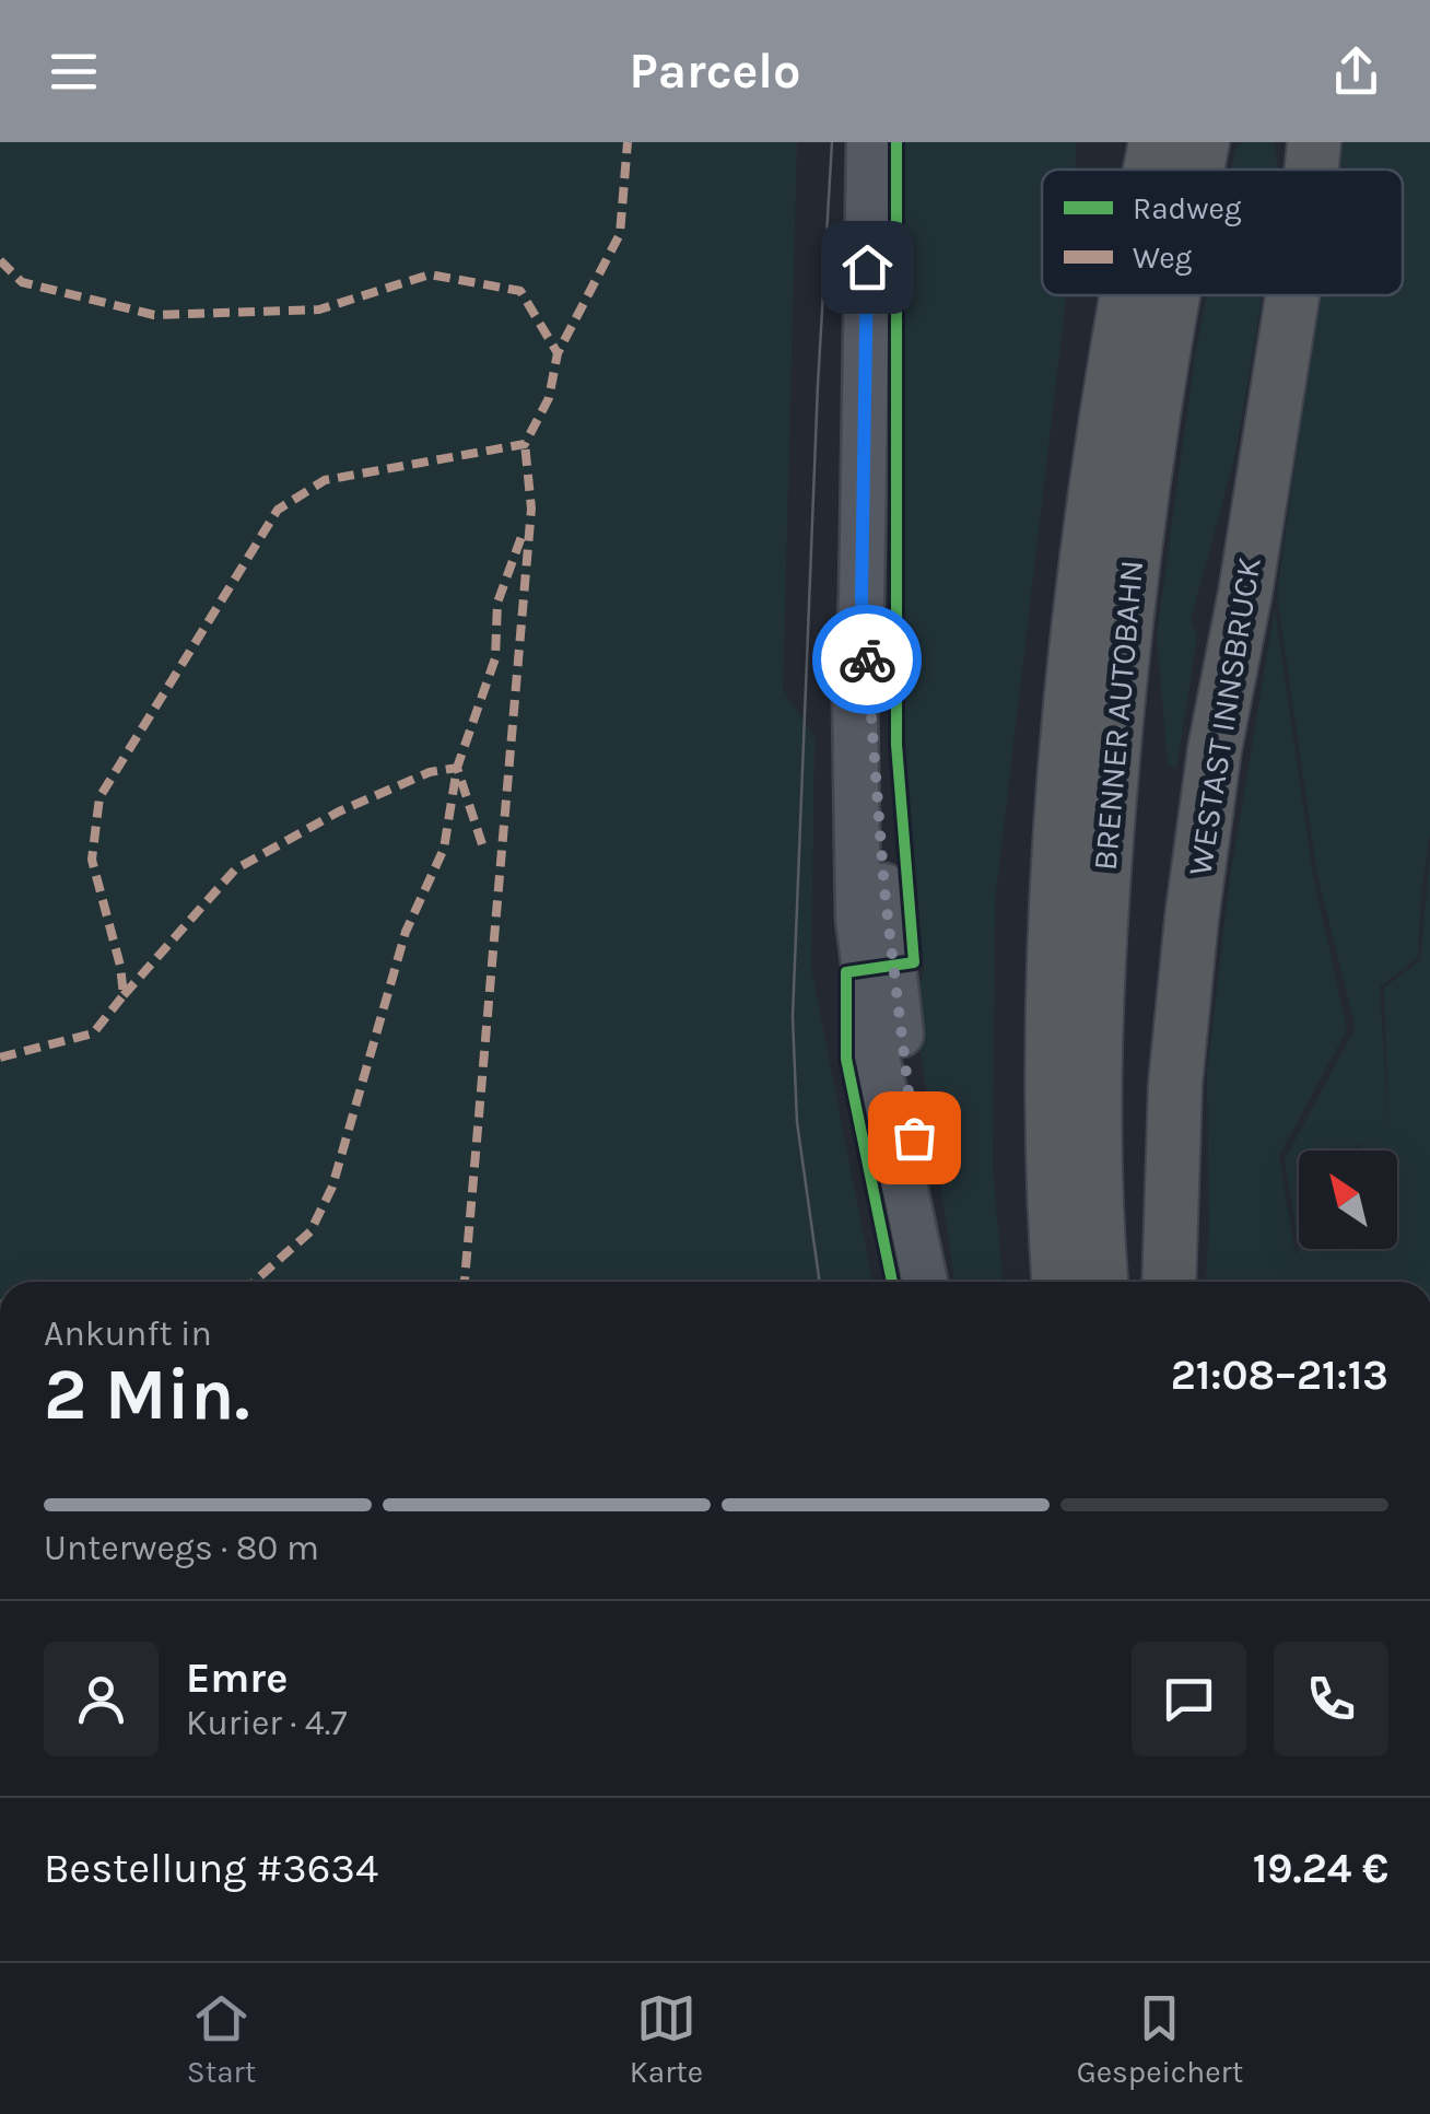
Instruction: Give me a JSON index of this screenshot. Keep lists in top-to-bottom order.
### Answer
{
  "streets": {
    "highway": ["BRENNER AUTOBAHN", "WESTAST INNSBRUCK"]
  },
  "legend": ["Radweg", "Weg"],
  "north": "top left",
  "page": {
    "header": "Parcelo",
    "heading": ["2 Min.", "Ankunft in", "21:08–21:13"],
    "panel": [
      "Emre",
      "Kurier · 4.7",
      "Bestellung #3634",
      "19.24 €"
    ],
    "bar": "Unterwegs · 80 m",
    "tabs": ["Start", "Karte", "Gespeichert"]
  }
}
